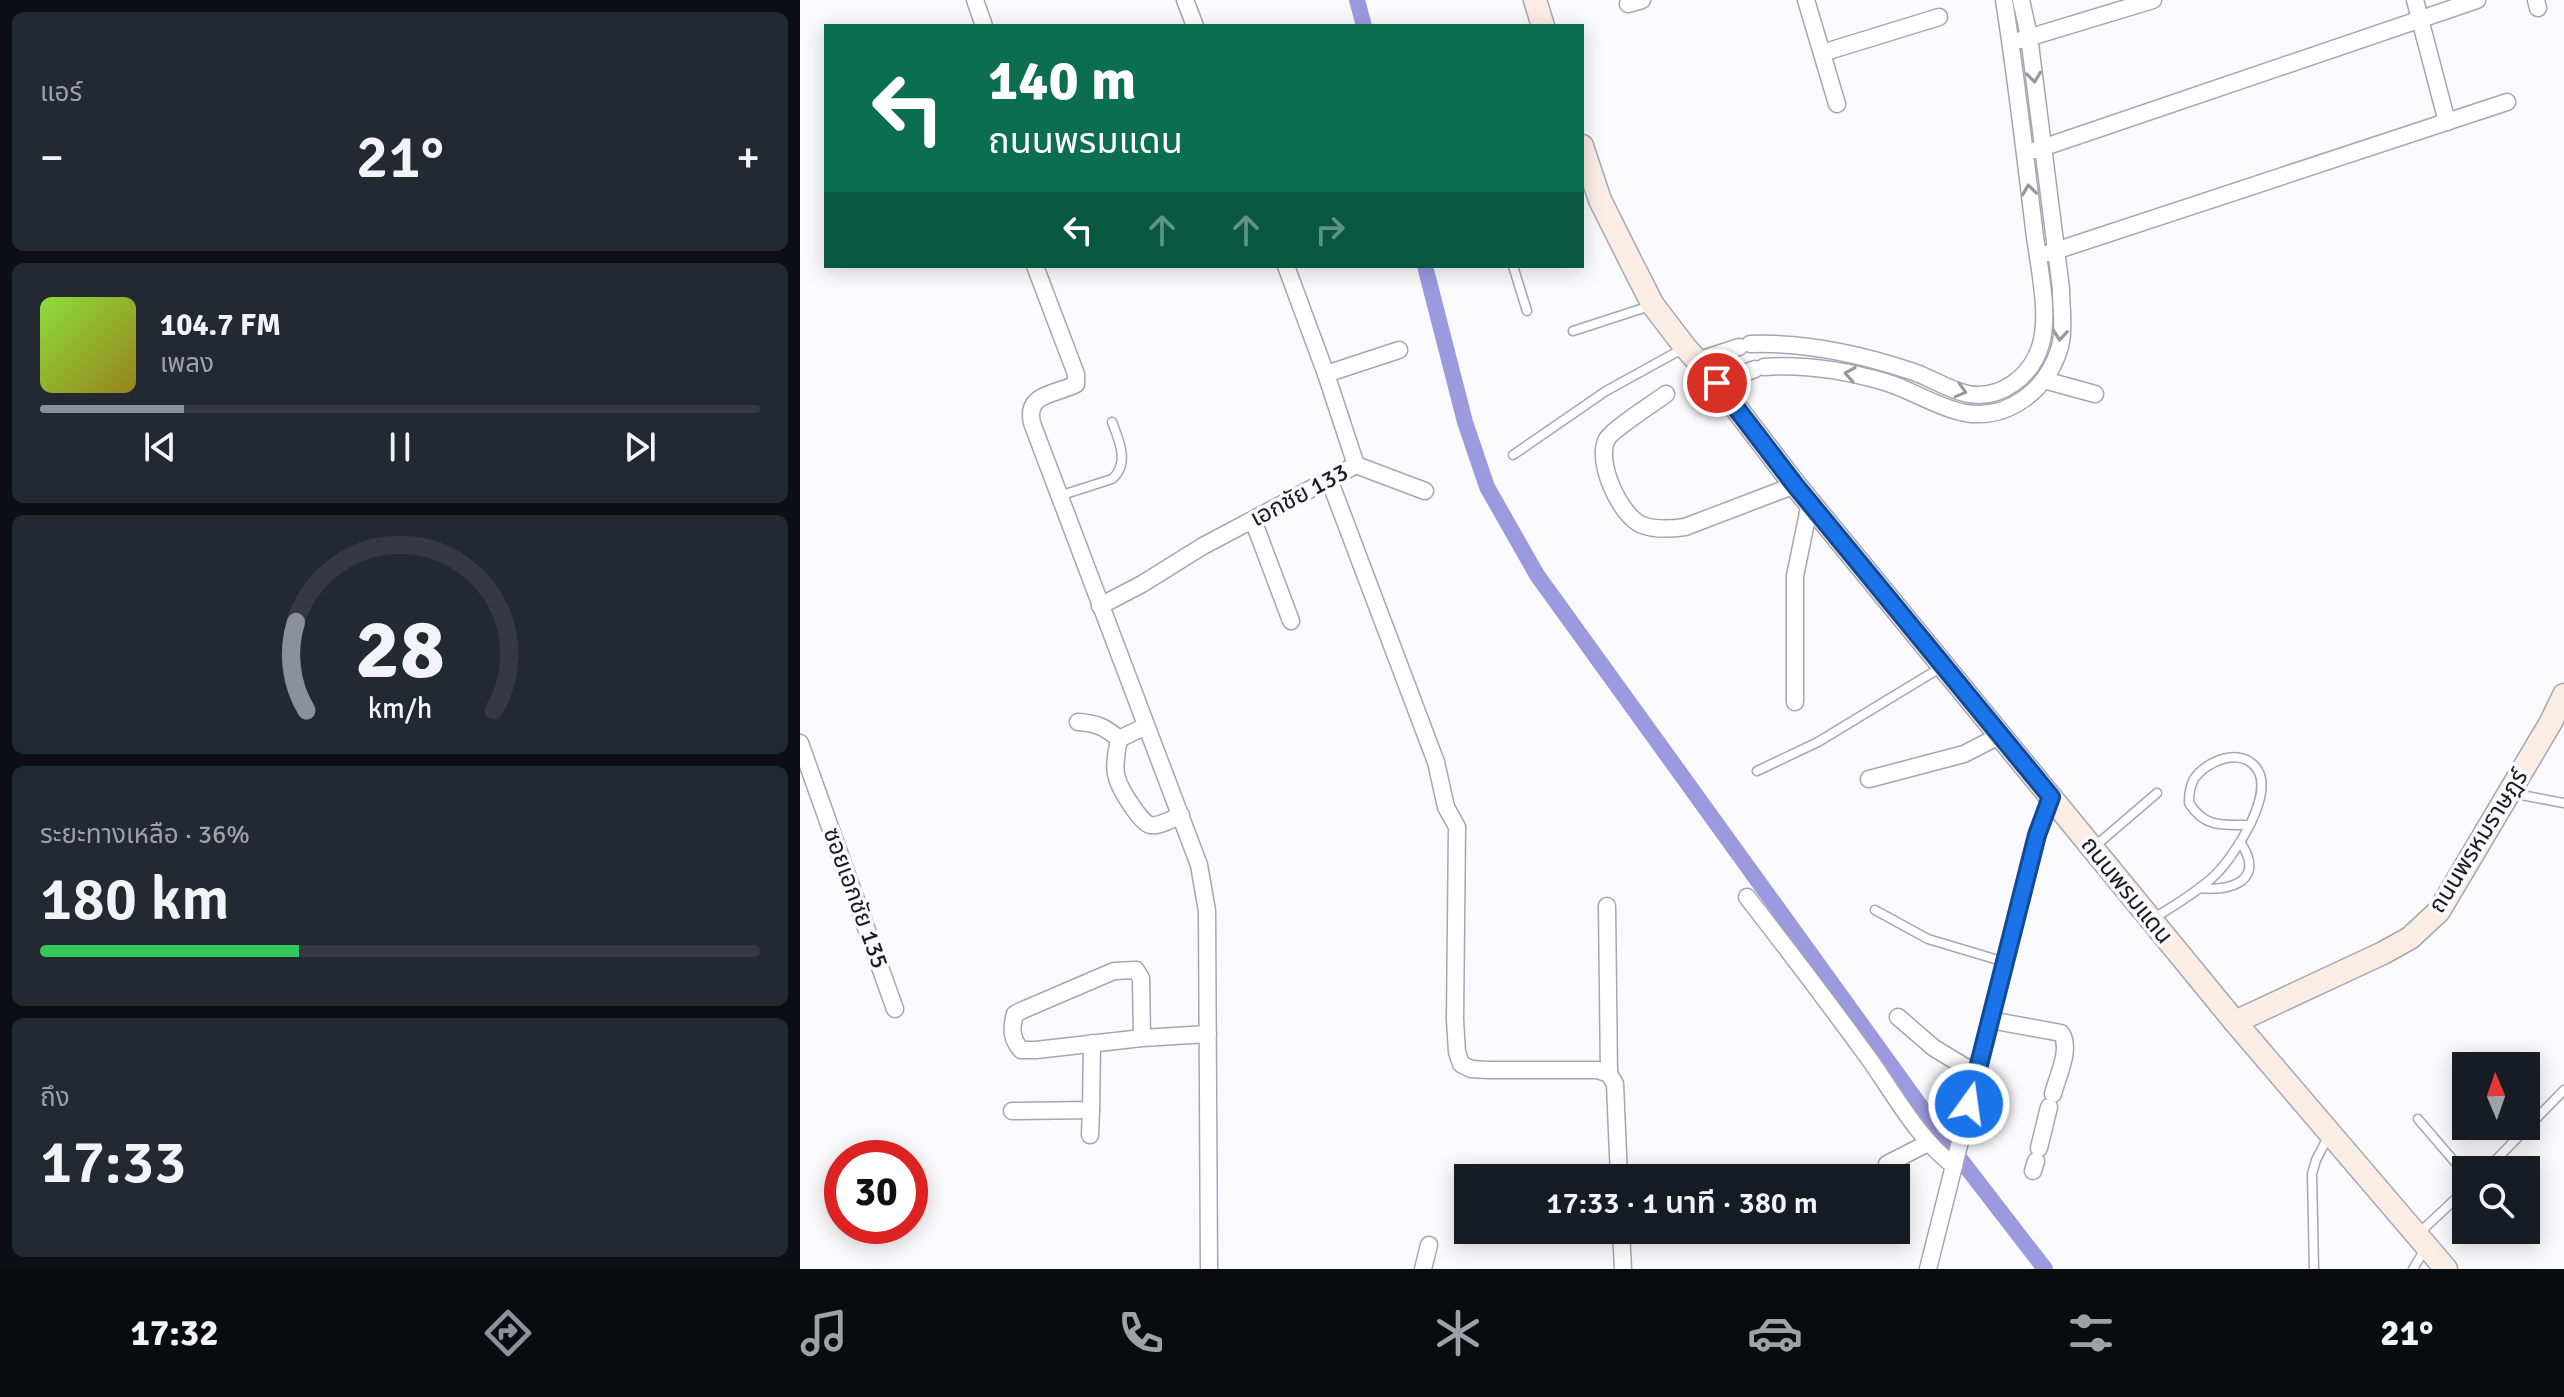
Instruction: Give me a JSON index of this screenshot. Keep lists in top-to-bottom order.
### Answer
{
  "streets": {
    "main road": ["ถนนพรหมราษฎร์", "ถนนพรมแดน"],
    "street": ["เอกชัย 133", "ซอยเอกชัย 135"]
  },
  "crossings": [
    ["ถนนพรหมราษฎร์", "ถนนพรมแดน"]
  ],
  "north": "top",
  "page": {
    "tile": [
      "แอร์",
      ["ระยะทางเหลือ · 36%", "180 km"],
      ["ถึง", "17:33"]
    ],
    "turn": ["140 m", "ถนนพรมแดน"],
    "heat": ["−", "21°", "+"],
    "song": ["104.7 FM", "เพลง"],
    "limit": "30",
    "trip": "17:33 · 1 นาที · 380 m",
    "tabs": ["17:32", "21°"],
    "gauge": ["28", "km/h"]
  }
}
